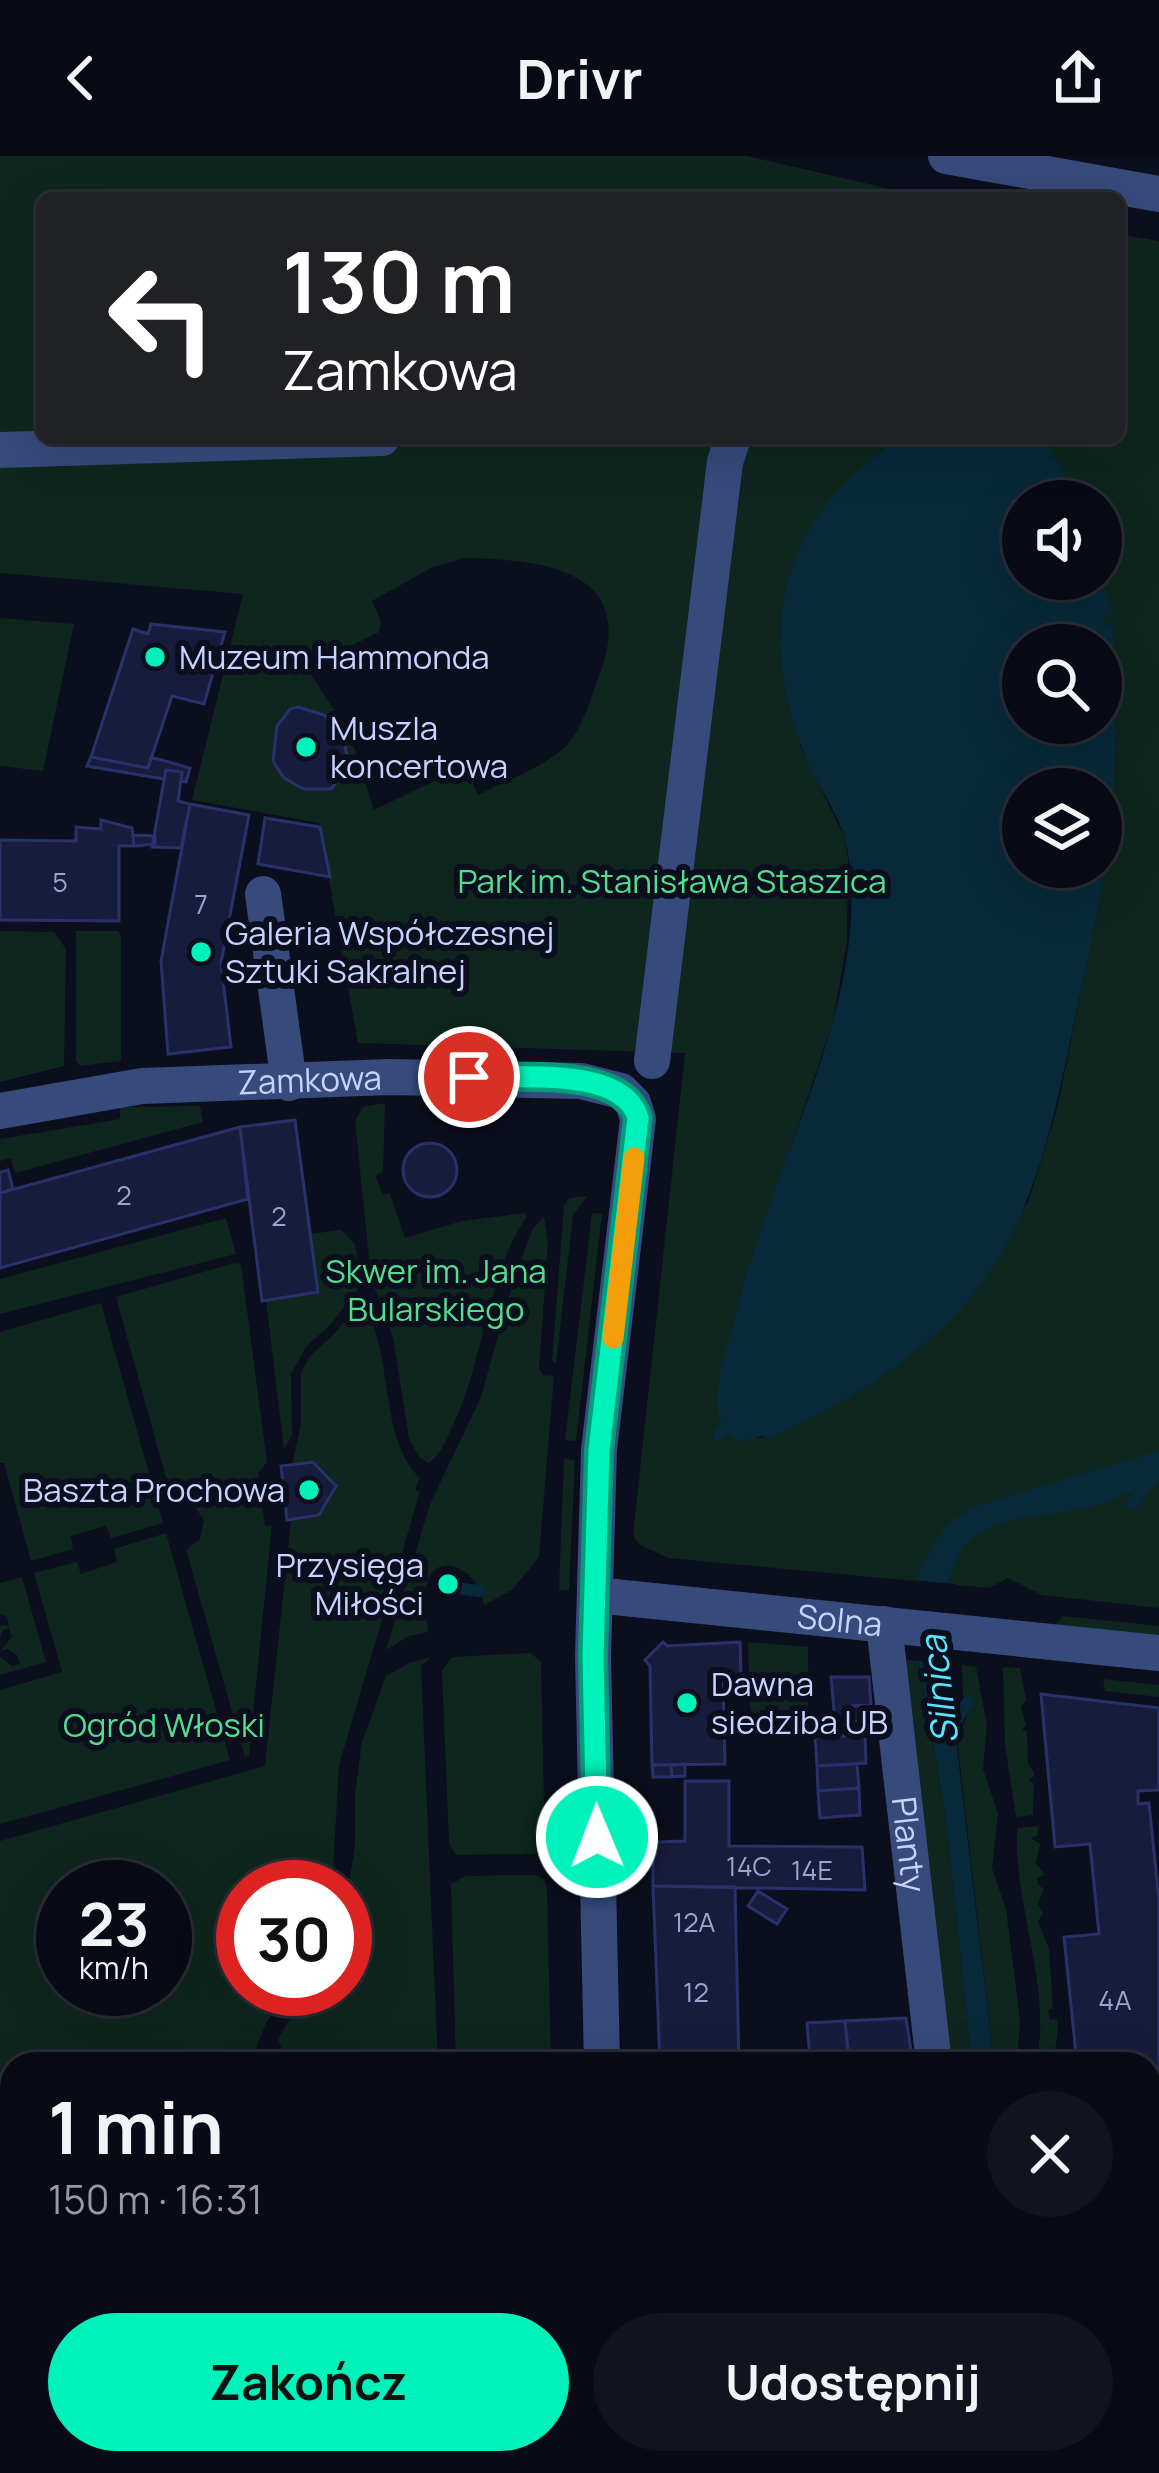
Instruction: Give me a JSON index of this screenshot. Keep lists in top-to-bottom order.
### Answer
{
  "streets": {
    "street": ["Zamkowa", "Solna", "Planty"]
  },
  "crossings": [
    ["Zamkowa", "Solna"],
    ["Solna", "Planty"]
  ],
  "water": ["Silnica"],
  "parks": ["Park im. Stanisława Staszica", "Skwer im. Jana Bularskiego", "Ogród Włoski"],
  "places": [
    "Muzeum Hammonda",
    "Muszla koncertowa",
    "Galeria Współczesnej Sztuki Sakralnej",
    "Baszta Prochowa",
    "Przysięga Miłości",
    "Dawna siedziba UB"
  ],
  "house_numbers": [
    "5",
    "7",
    "2",
    "2",
    "14C",
    "14E",
    "12A",
    "12",
    "4A"
  ],
  "page": {
    "header": "Drivr",
    "turn": ["130 m", "Zamkowa"],
    "speed": "23 km/h",
    "limit": "30",
    "heading": ["1 min", "150 m · 16:31"],
    "buttons": ["Zakończ", "Udostępnij"]
  }
}
